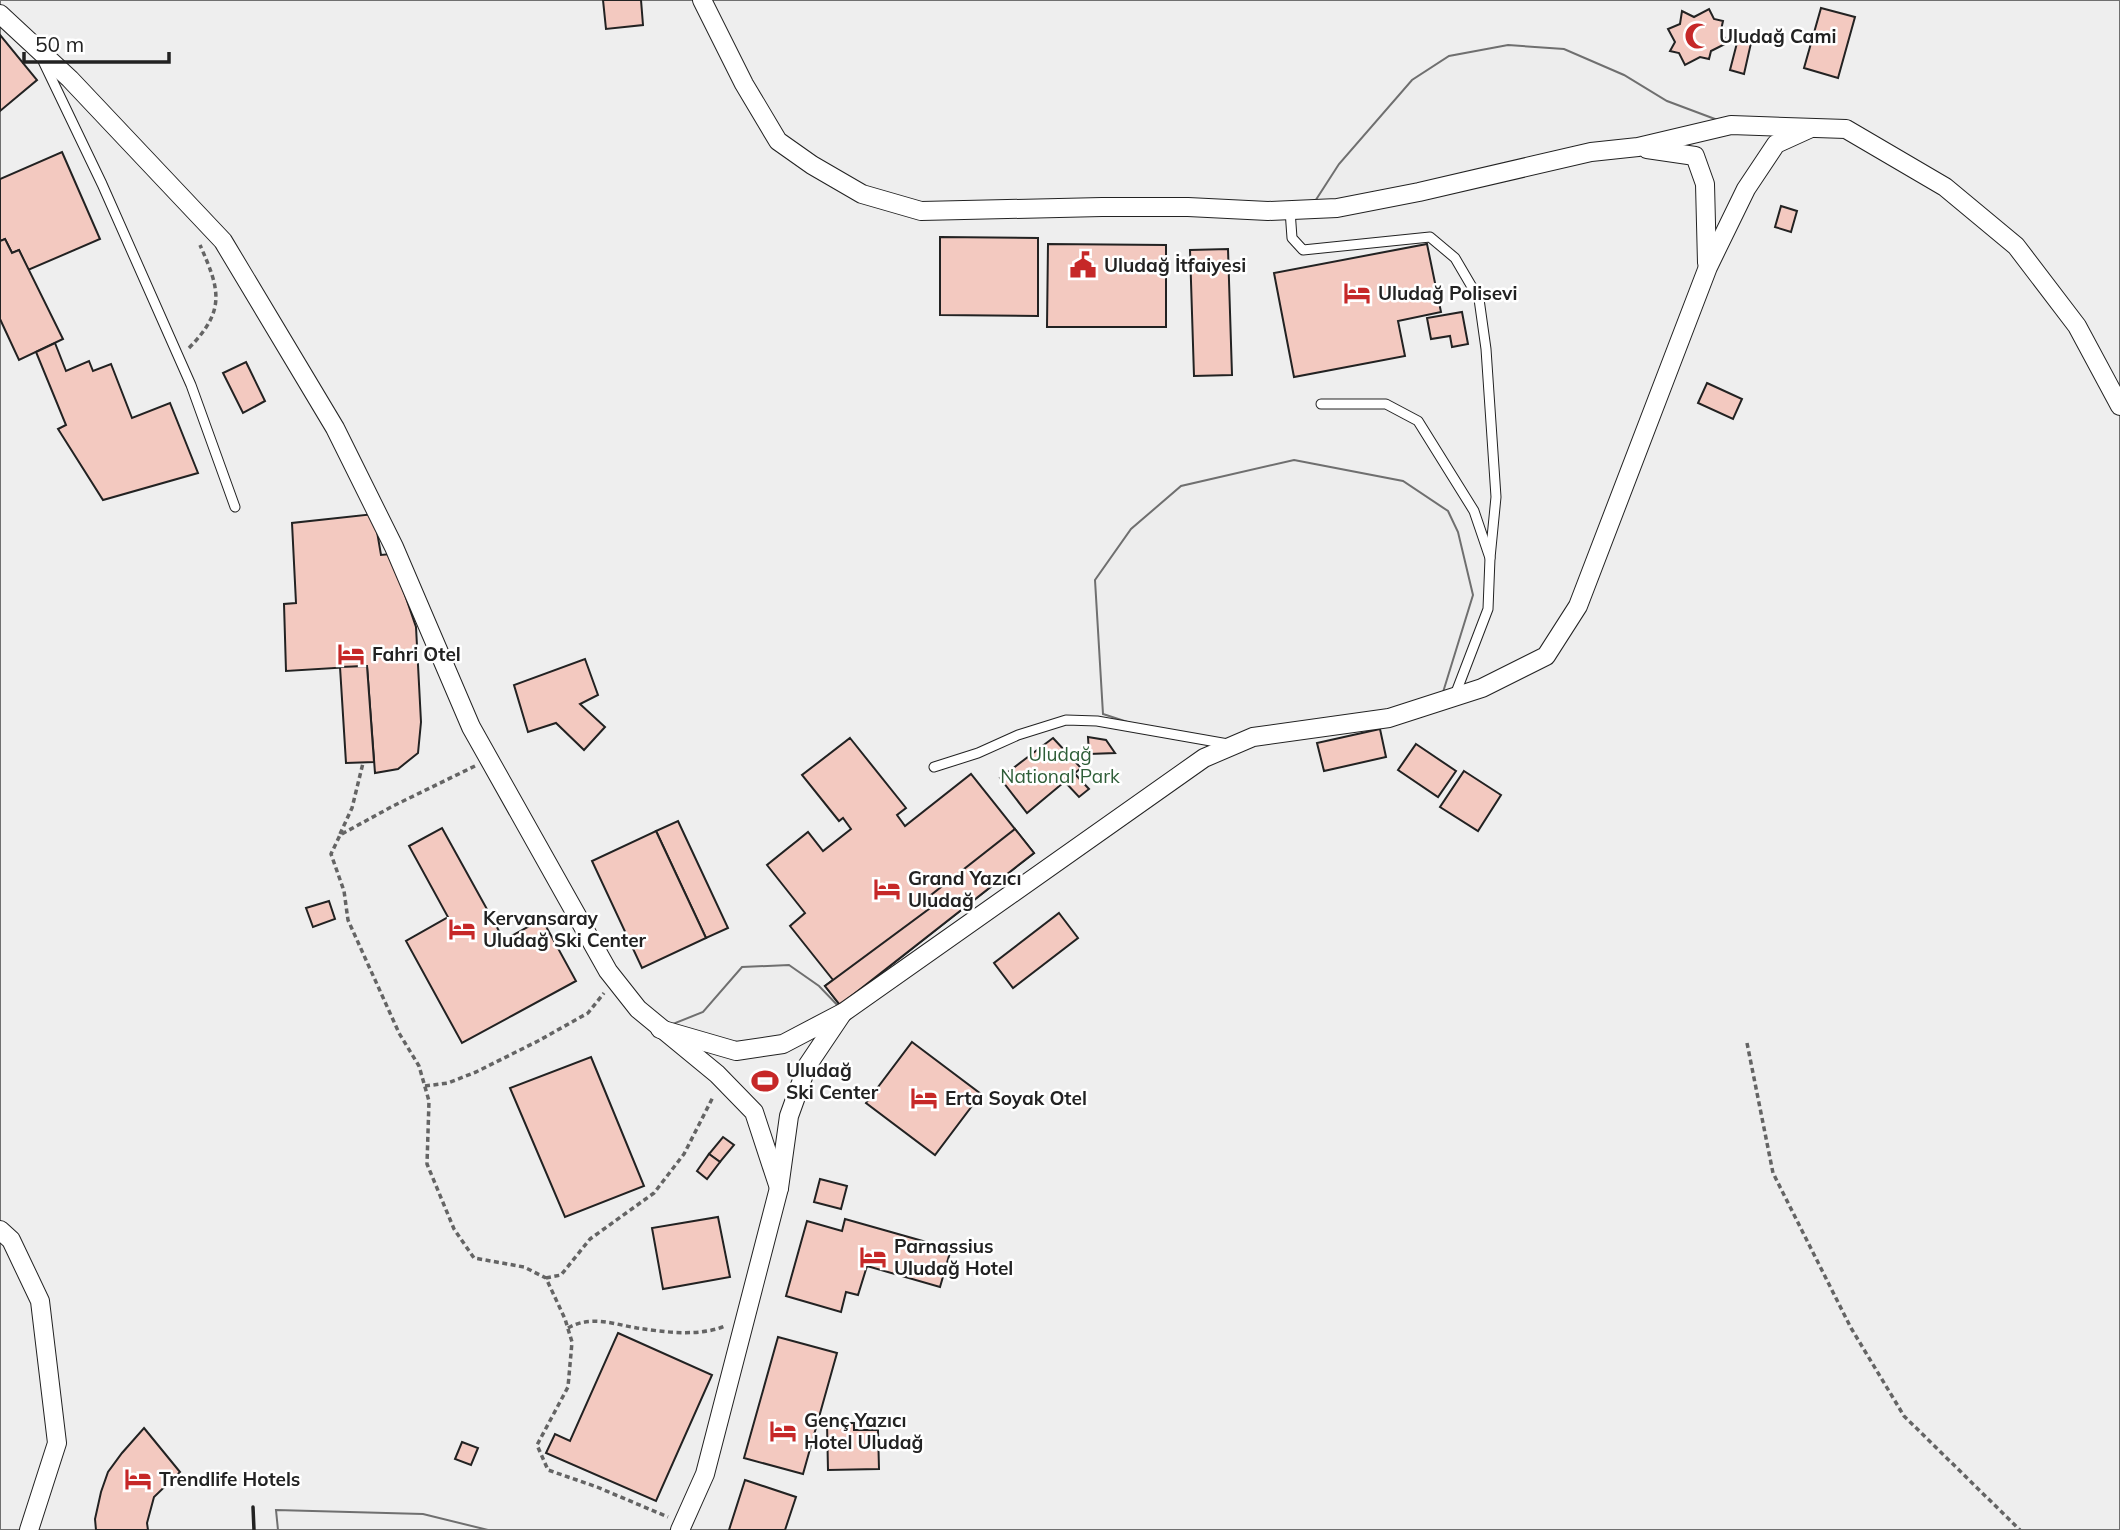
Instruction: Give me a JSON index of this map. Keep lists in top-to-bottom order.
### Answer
{
  "parks": ["Uludağ National Park"],
  "places": {
    "mosque": ["Uludağ Cami"],
    "public building": ["Uludağ İtfaiyesi"],
    "hotel": [
      "Uludağ Polisevi",
      "Fahri Otel",
      "Grand Yazıcı Uludağ",
      "Kervansaray Uludağ Ski Center",
      "Erta Soyak Otel",
      "Parnassius Uludağ Hotel",
      "Genç Yazıcı Hotel Uludağ",
      "Trendlife Hotels"
    ],
    "sports": ["Uludağ Ski Center"]
  },
  "scale_bar": "50 m"
}
